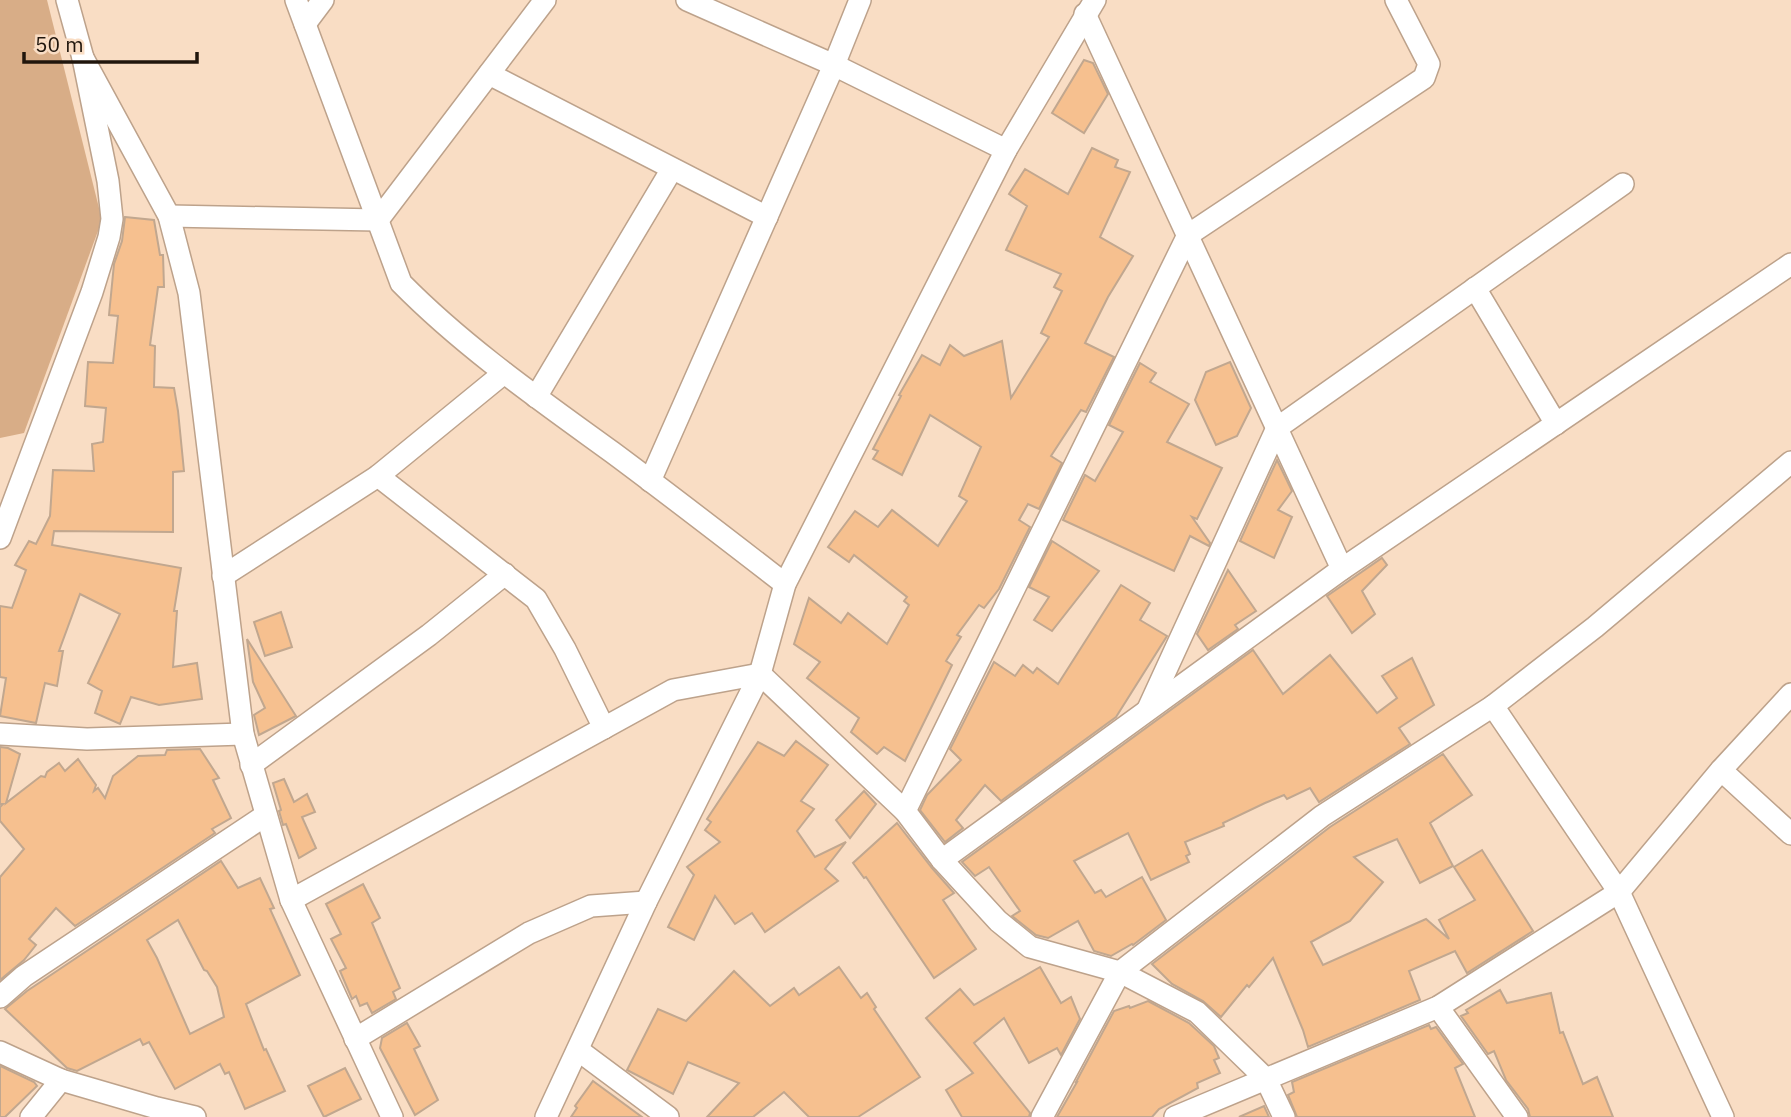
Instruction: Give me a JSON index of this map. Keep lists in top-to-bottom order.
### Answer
{
  "scale_bar": "50 m"
}
